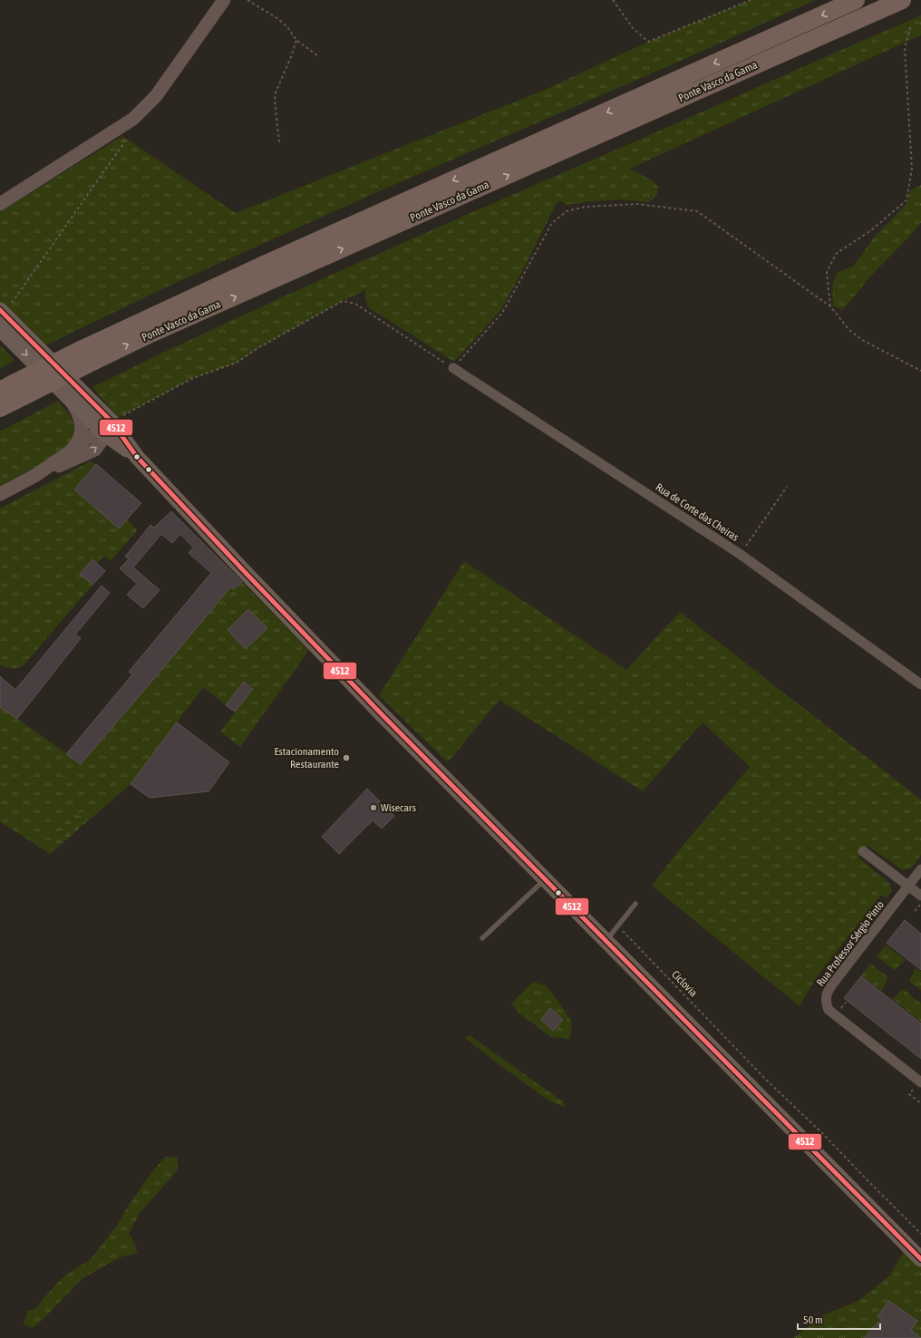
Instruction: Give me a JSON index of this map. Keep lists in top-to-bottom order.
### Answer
{
  "streets": {
    "highway": ["Ponte Vasco da Gama"],
    "street": ["Rua de Corte das Cheiras", "Rua Professor Sérgio Pinto"],
    "path": ["Ciclovia"]
  },
  "places": ["Estacionamento Restaurante", "Wisecars"],
  "lines": ["transit line 4512"],
  "scale_bar": "50 m"
}
